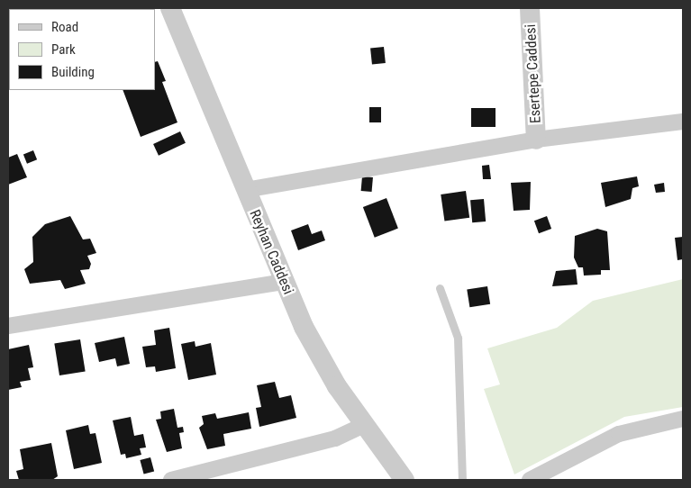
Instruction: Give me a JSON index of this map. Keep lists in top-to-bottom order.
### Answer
{
  "streets": {
    "street": ["Esertepe Caddesi", "Reyhan Caddesi"]
  },
  "legend": ["Road", "Park", "Building"]
}
